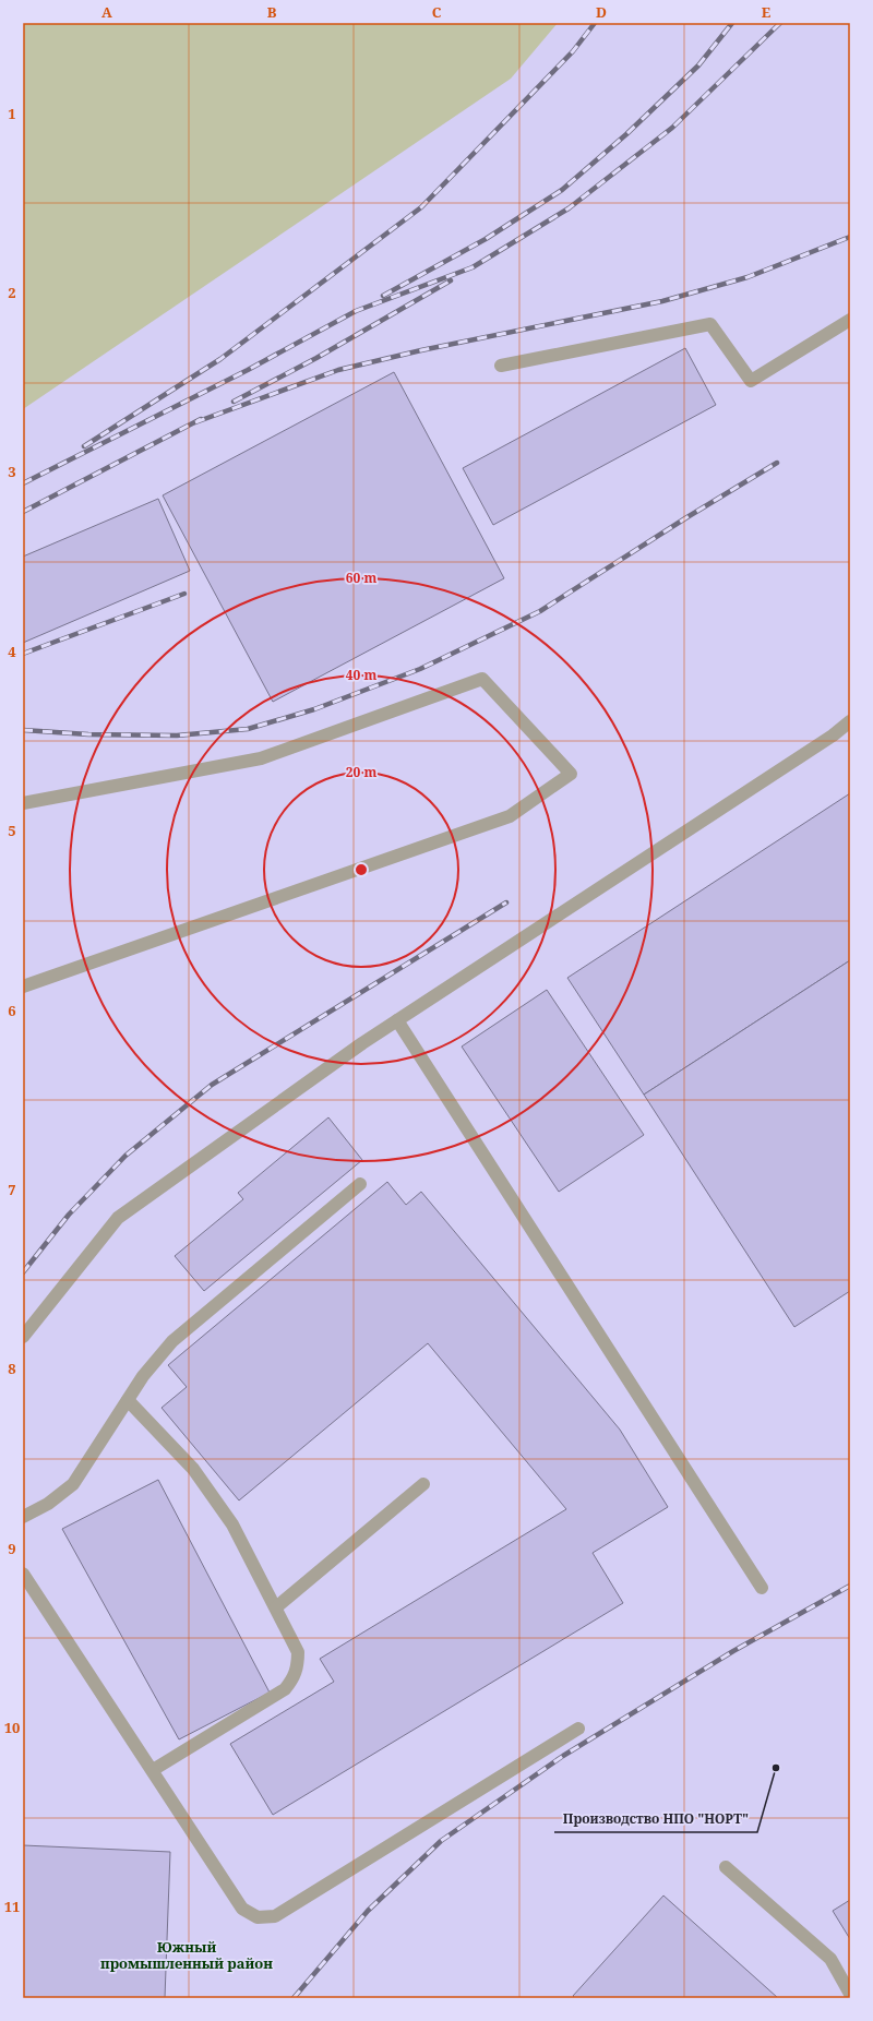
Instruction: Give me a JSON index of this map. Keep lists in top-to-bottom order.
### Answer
{
  "districts": ["Южный промышленный район"],
  "places": ["Производство НПО \"НОРТ\""],
  "grid": {
    "columns": [
      "A",
      "B",
      "C",
      "D",
      "E"
    ],
    "rows": [
      "1",
      "2",
      "3",
      "4",
      "5",
      "6",
      "7",
      "8",
      "9",
      "10",
      "11"
    ]
  },
  "rings": ["60 m", "40 m", "20 m"]
}
